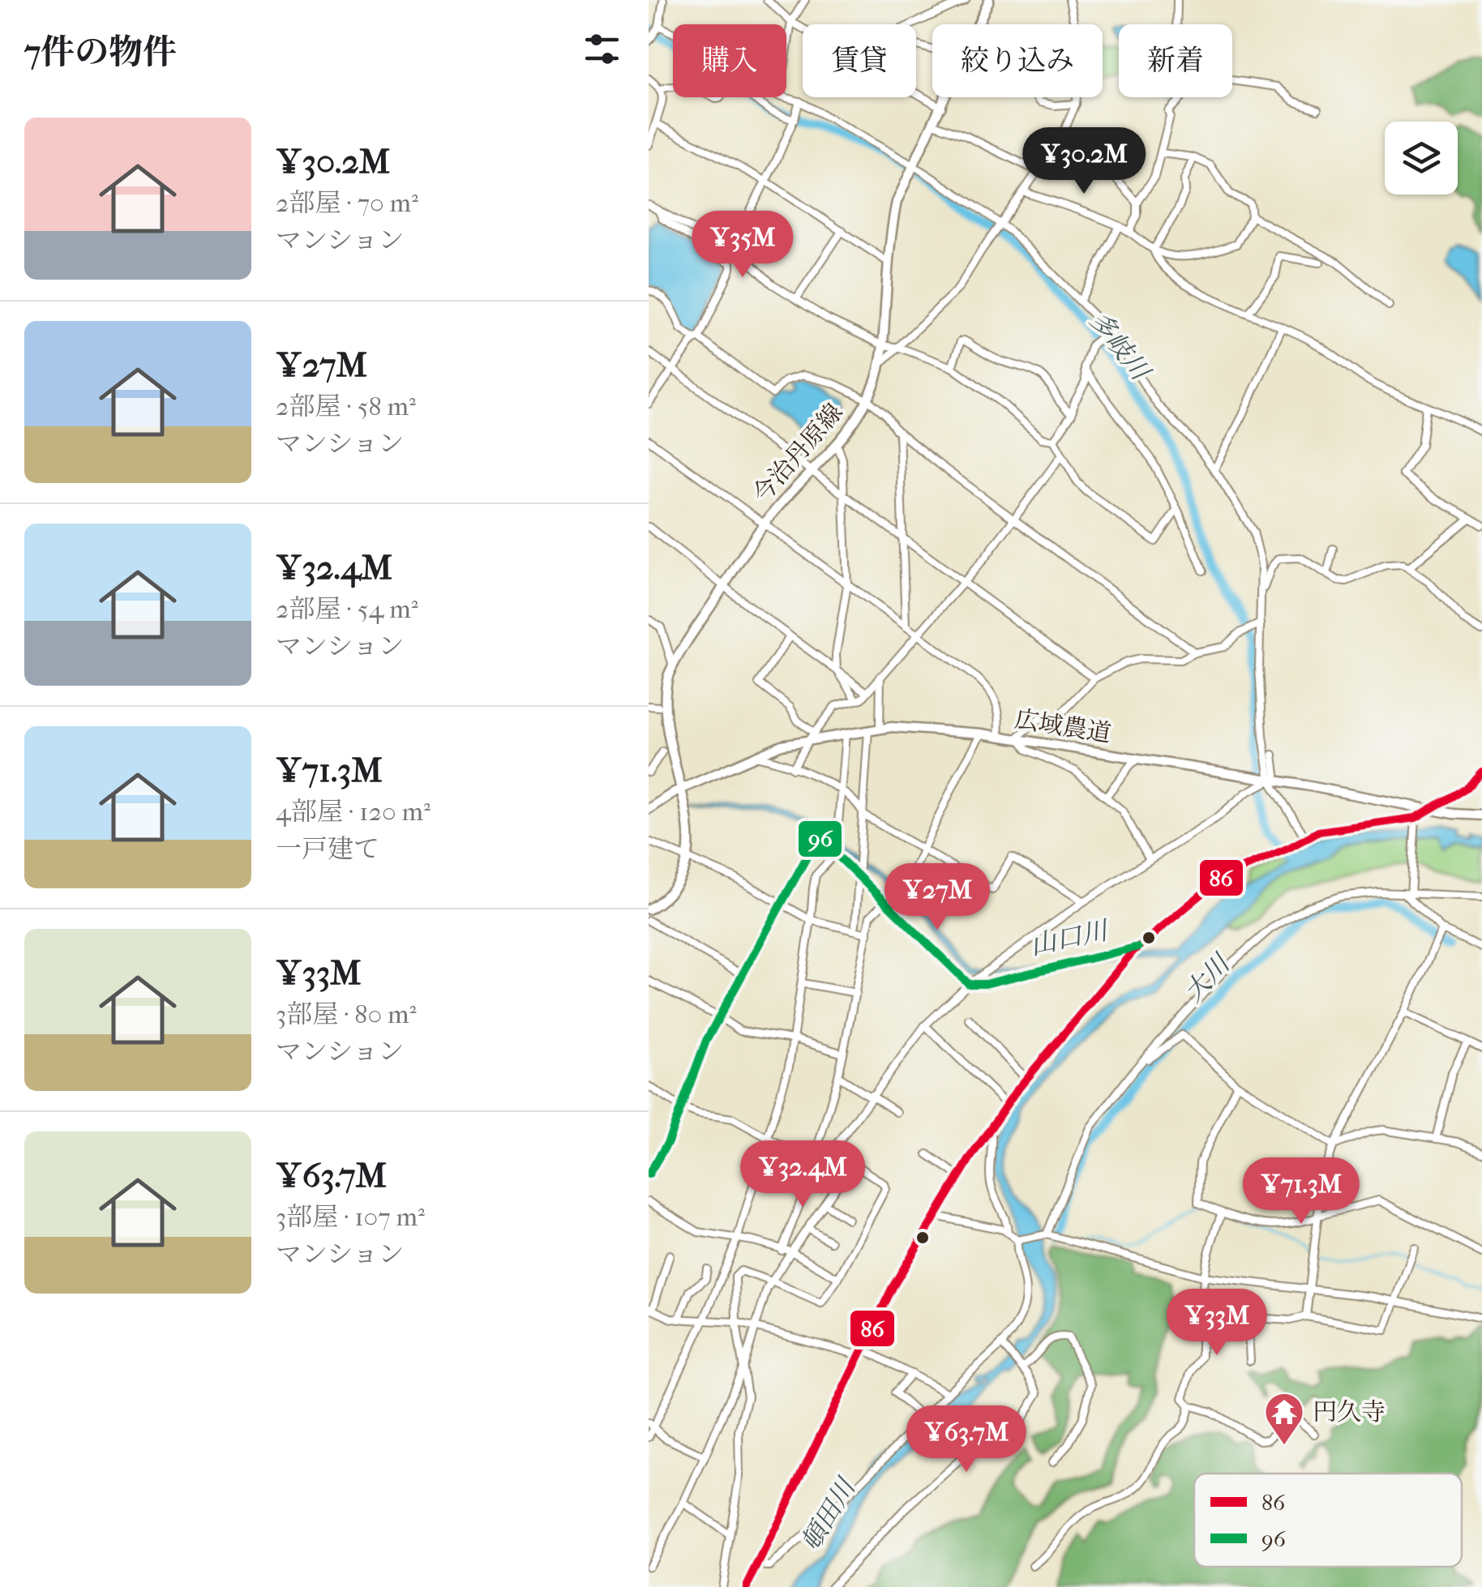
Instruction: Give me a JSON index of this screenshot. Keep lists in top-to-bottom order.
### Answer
{
  "streets": {
    "main road": ["今治丹原線", "広域農道"]
  },
  "crossings": [
    ["今治丹原線", "広域農道"]
  ],
  "water": [
    "多岐川",
    "山口川",
    "大川",
    "頓田川"
  ],
  "places": {
    "temple": ["円久寺"]
  },
  "lines": ["transit line 86", "transit line 96"],
  "legend": ["86", "96"],
  "page": {
    "heading": "7件の物件",
    "chip": [
      "購入",
      "賃貸",
      "絞り込み",
      "新着"
    ],
    "list": [
      {
        "name": "¥30.2M",
        "note": "2部屋 · 70 m² · マンション"
      },
      {
        "name": "¥27M",
        "note": "2部屋 · 58 m² · マンション"
      },
      {
        "name": "¥32.4M",
        "note": "2部屋 · 54 m² · マンション"
      },
      {
        "name": "¥71.3M",
        "note": "4部屋 · 120 m² · 一戸建て"
      },
      {
        "name": "¥33M",
        "note": "3部屋 · 80 m² · マンション"
      },
      {
        "name": "¥63.7M",
        "note": "3部屋 · 107 m² · マンション"
      }
    ],
    "price": [
      "¥30.2M",
      "¥35M",
      "¥27M",
      "¥32.4M",
      "¥71.3M",
      "¥33M",
      "¥63.7M"
    ]
  }
}
